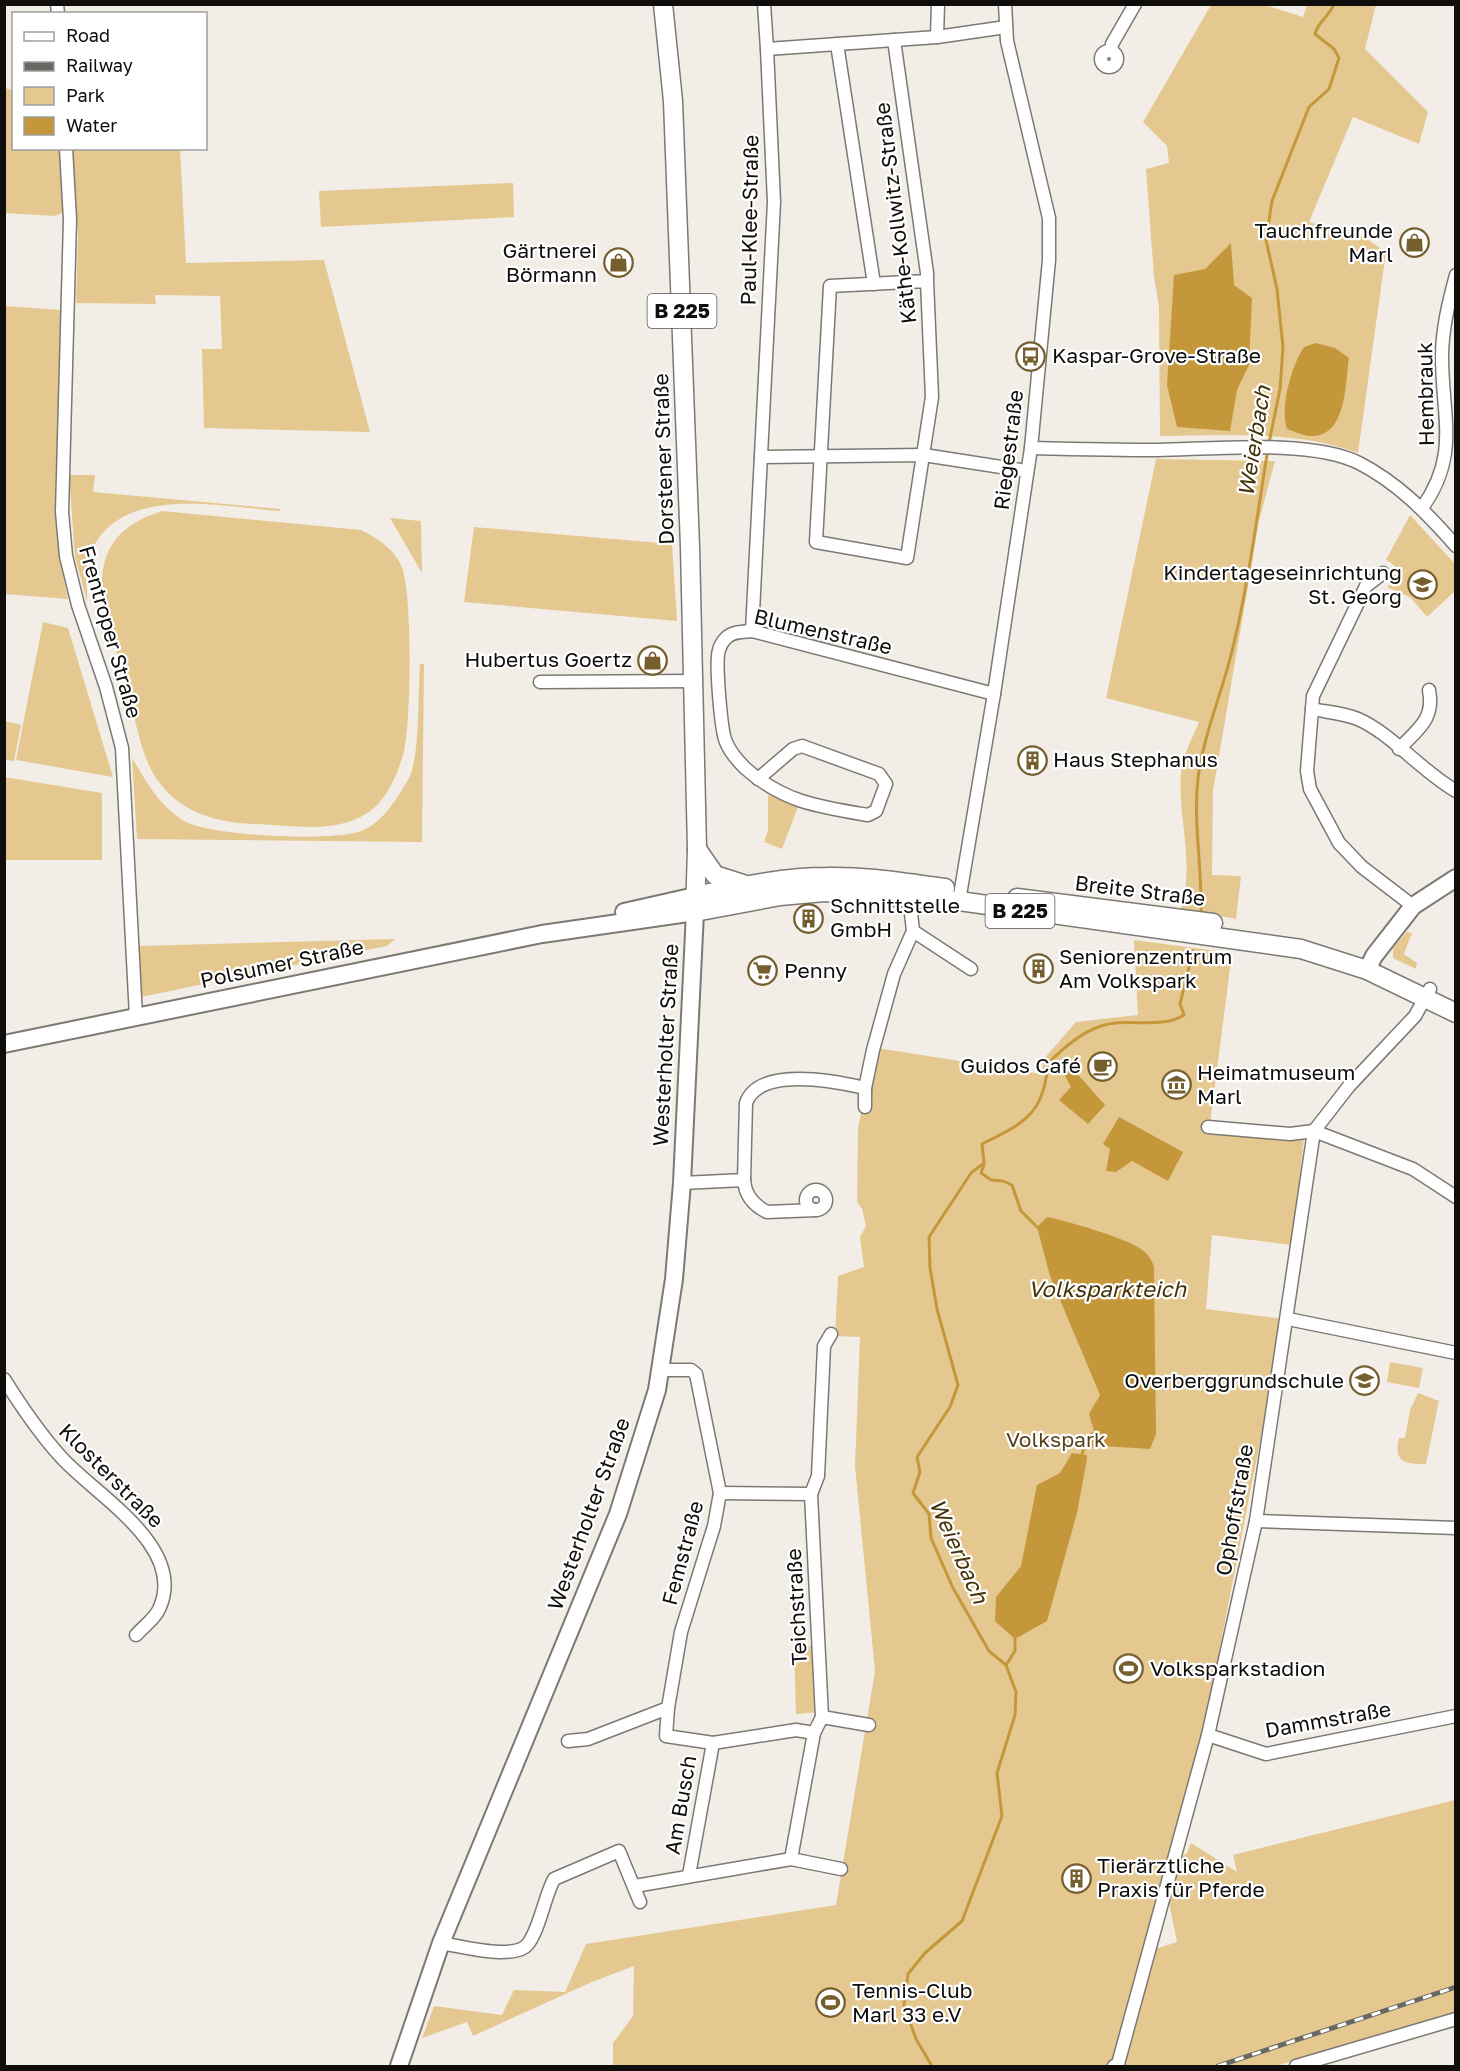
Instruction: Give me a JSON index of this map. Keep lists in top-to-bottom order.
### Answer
{
  "streets": {
    "main road": [
      "B 225",
      "Dorstener Straße",
      "Breite Straße",
      "Polsumer Straße",
      "Westerholter Straße"
    ],
    "street": [
      "Käthe-Kollwitz-Straße",
      "Paul-Klee-Straße",
      "Hembrauk",
      "Riegestraße",
      "Frentroper Straße",
      "Blumenstraße",
      "Klosterstraße",
      "Ophoffstraße",
      "Femstraße",
      "Teichstraße",
      "Dammstraße",
      "Am Busch"
    ]
  },
  "crossings": [
    ["Paul-Klee-Straße", "Blumenstraße"],
    ["Riegestraße", "Blumenstraße"],
    ["Riegestraße", "Breite Straße"],
    ["Dorstener Straße", "Breite Straße"],
    ["Dorstener Straße", "Polsumer Straße"],
    ["Dorstener Straße", "Westerholter Straße"],
    ["Frentroper Straße", "Polsumer Straße"],
    ["Breite Straße", "Polsumer Straße"],
    ["Breite Straße", "Westerholter Straße"],
    ["Polsumer Straße", "Westerholter Straße"],
    ["Westerholter Straße", "Femstraße"],
    ["Ophoffstraße", "Dammstraße"],
    ["Femstraße", "Am Busch"],
    ["Teichstraße", "Am Busch"]
  ],
  "water": ["Weierbach", "Volksparkteich"],
  "parks": ["Volkspark"],
  "places": {
    "shop": ["Tauchfreunde Marl", "Gärtnerei Börmann", "Hubertus Goertz"],
    "bus stop": ["Kaspar-Grove-Straße"],
    "school or university": ["Kindertageseinrichtung St. Georg", "Overberggrundschule"],
    "building": [
      "Haus Stephanus",
      "Schnittstelle GmbH",
      "Seniorenzentrum Am Volkspark",
      "Tierärztliche Praxis für Pferde"
    ],
    "supermarket": ["Penny"],
    "cafe": ["Guidos Café"],
    "museum": ["Heimatmuseum Marl"],
    "sports": ["Volksparkstadion", "Tennis-Club Marl 33 e.V"]
  },
  "legend": [
    "Road",
    "Railway",
    "Park",
    "Water"
  ]
}
